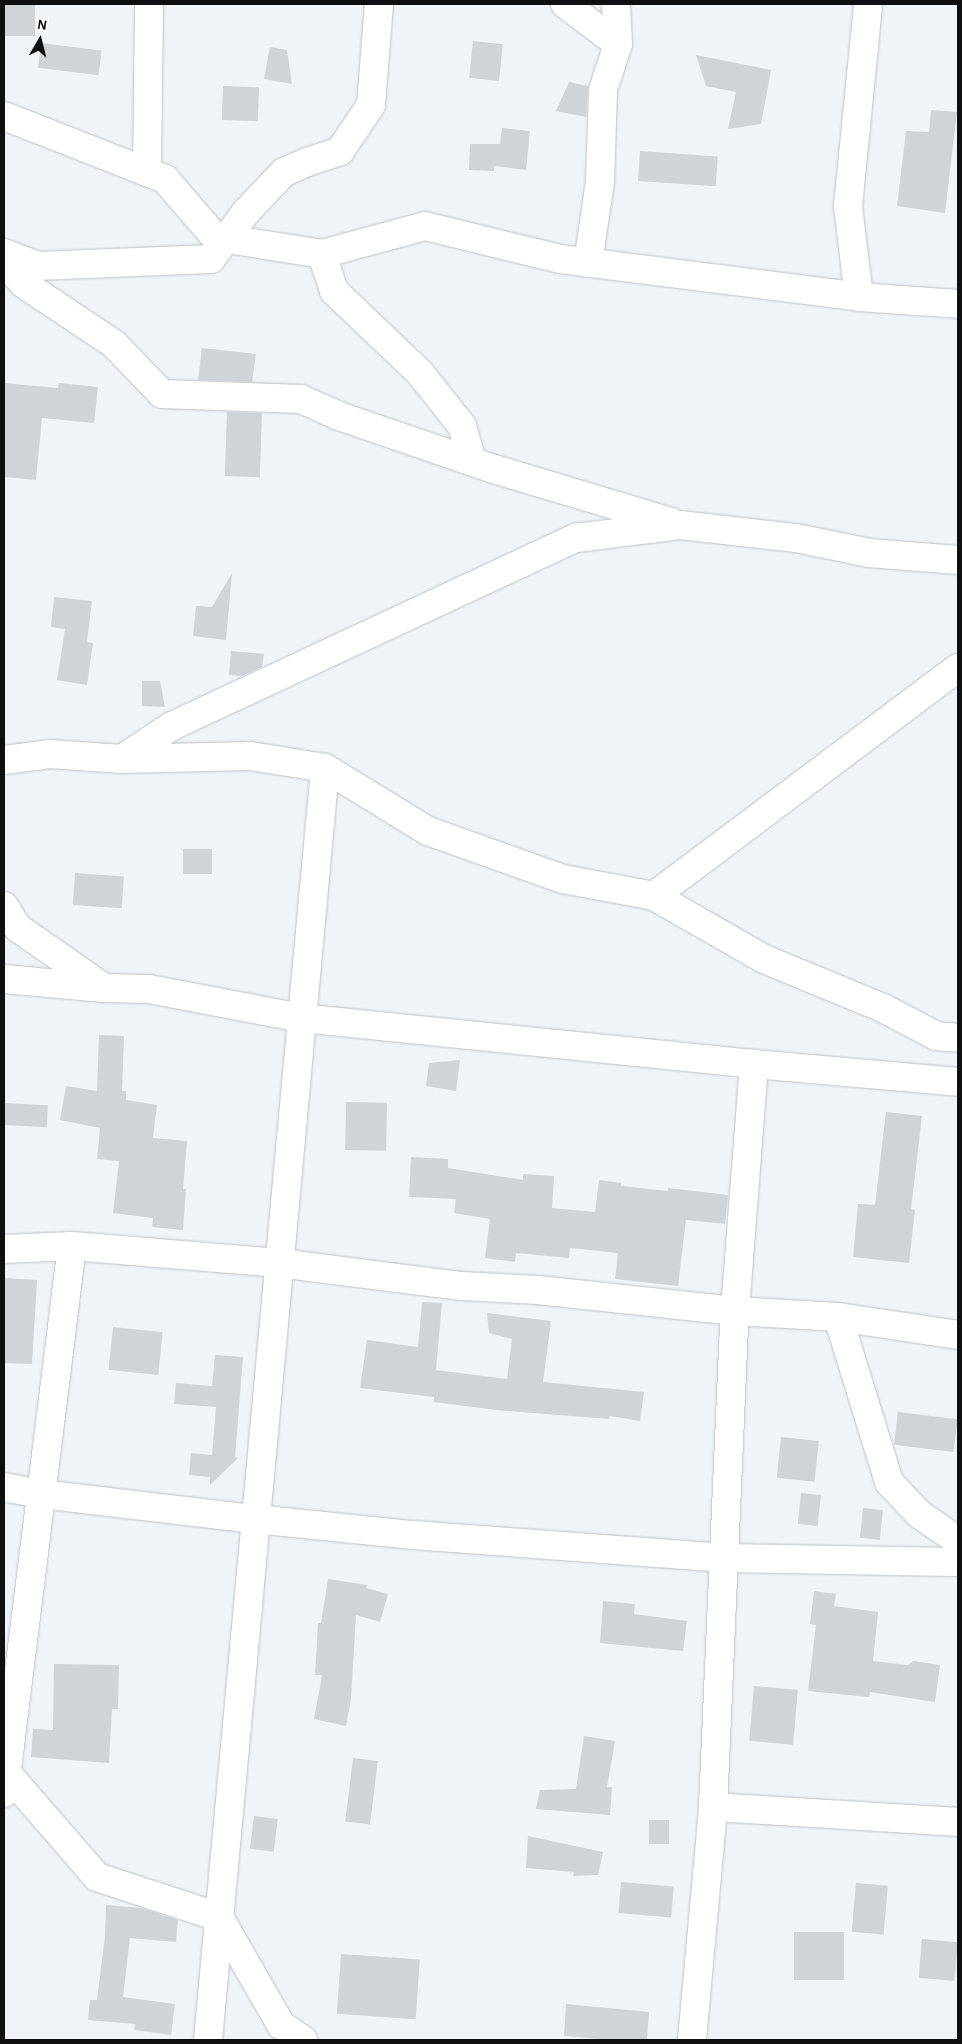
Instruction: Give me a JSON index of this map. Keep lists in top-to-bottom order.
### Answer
{
  "north": "top"
}
